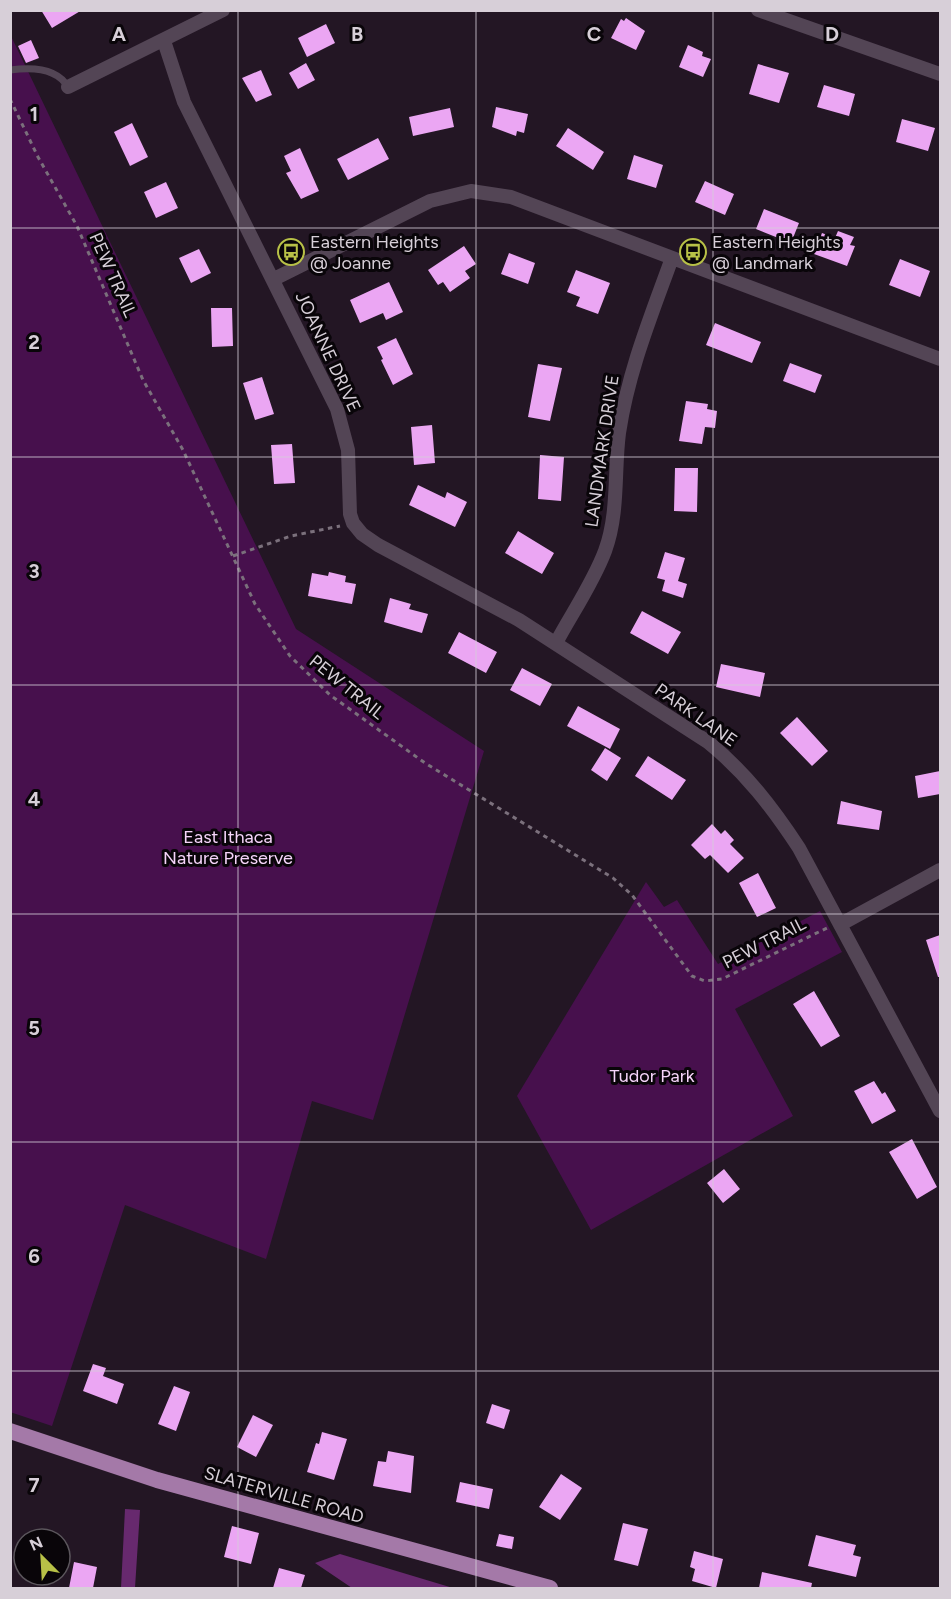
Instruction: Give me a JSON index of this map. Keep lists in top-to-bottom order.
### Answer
{
  "streets": {
    "highway": ["SLATERVILLE ROAD"],
    "street": ["JOANNE DRIVE", "LANDMARK DRIVE", "PARK LANE"],
    "path": ["PEW TRAIL"]
  },
  "crossings": [
    ["PEW TRAIL", "PARK LANE"],
    ["JOANNE DRIVE", "PARK LANE"],
    ["LANDMARK DRIVE", "PARK LANE"]
  ],
  "parks": ["East Ithaca Nature Preserve", "Tudor Park"],
  "places": {
    "bus stop": ["Eastern Heights @ Joanne", "Eastern Heights @ Landmark"]
  },
  "north": "top left",
  "grid": {
    "columns": [
      "A",
      "B",
      "C",
      "D"
    ],
    "rows": [
      "1",
      "2",
      "3",
      "4",
      "5",
      "6",
      "7"
    ]
  }
}
